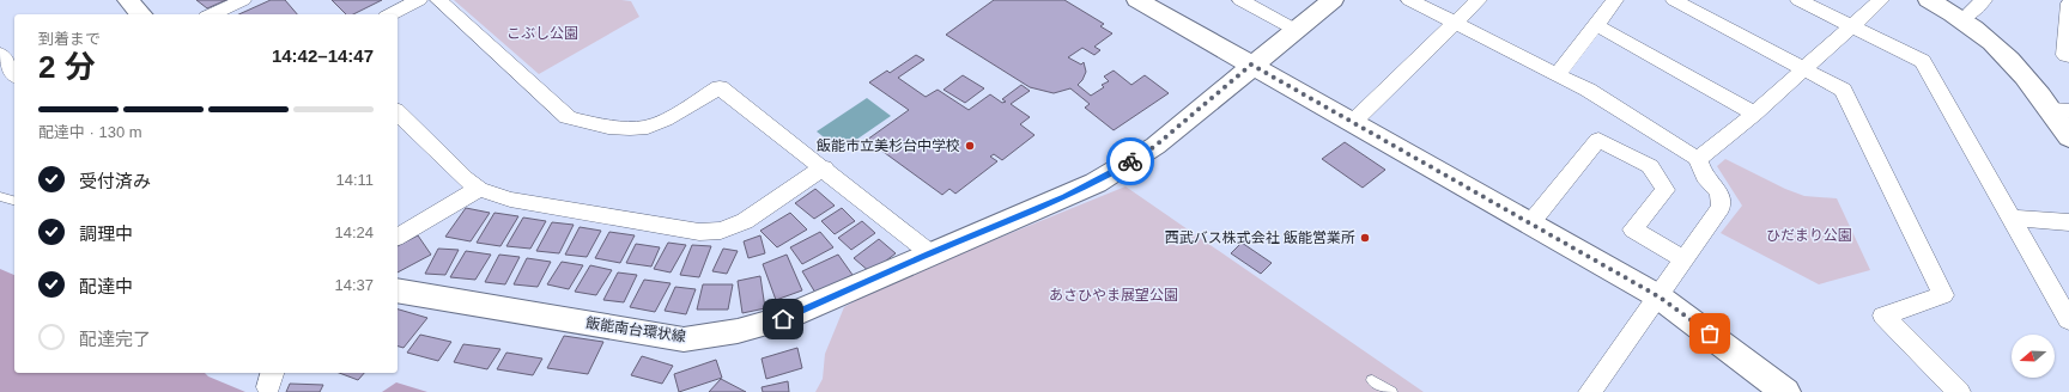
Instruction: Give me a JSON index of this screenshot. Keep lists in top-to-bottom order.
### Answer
{
  "streets": {
    "street": ["飯能南台環状線"]
  },
  "parks": ["こぶし公園", "ひだまり公園", "あさひやま展望公園"],
  "places": ["飯能市立美杉台中学校", "西武バス株式会社 飯能営業所"],
  "north": "left",
  "page": {
    "heading": ["2 分", "到着まで", "14:42–14:47"],
    "bar": "配達中 · 130 m",
    "list": [
      ["受付済み", "14:11"],
      ["調理中", "14:24"],
      ["配達中", "14:37"],
      "配達完了"
    ]
  }
}
